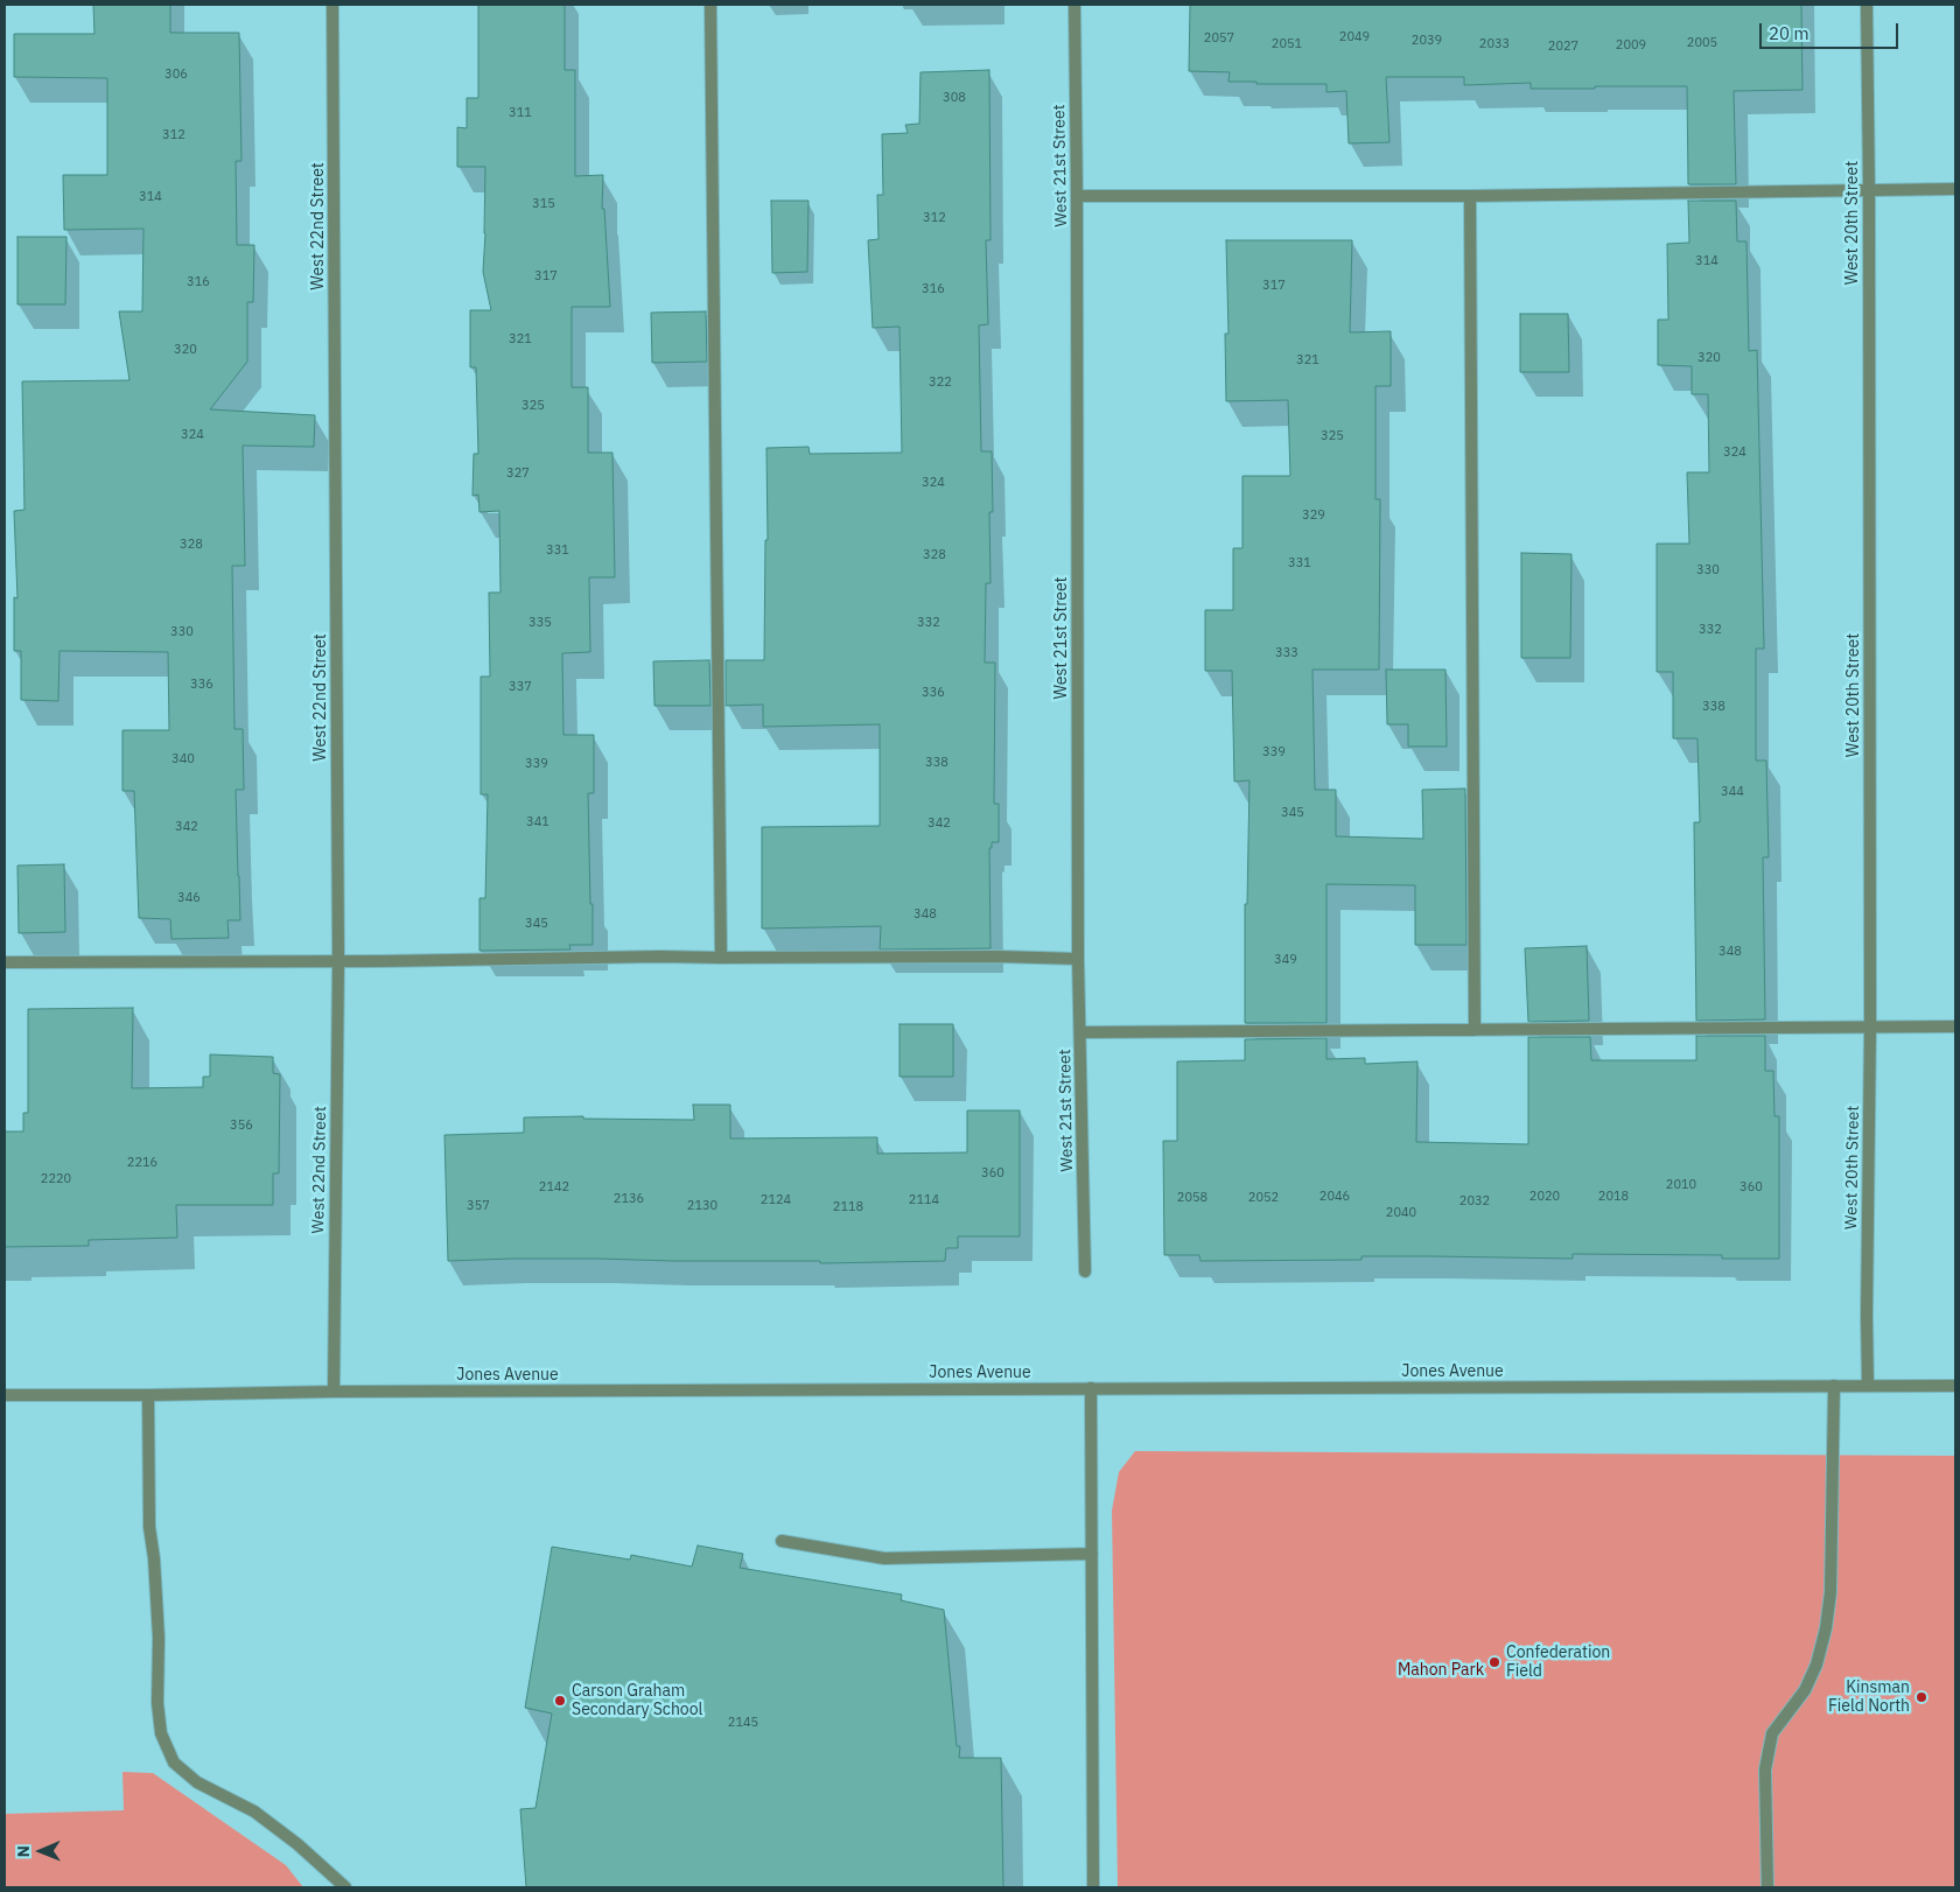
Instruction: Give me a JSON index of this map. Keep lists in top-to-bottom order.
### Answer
{
  "streets": {
    "street": [
      "West 21st Street",
      "West 20th Street",
      "West 22nd Street",
      "Jones Avenue"
    ]
  },
  "crossings": [
    ["West 20th Street", "Jones Avenue"],
    ["West 22nd Street", "Jones Avenue"]
  ],
  "parks": ["Mahon Park"],
  "places": ["Confederation Field", "Kinsman Field North", "Carson Graham Secondary School"],
  "house_numbers": [
    "2049",
    "2057",
    "2039",
    "2005",
    "2051",
    "2033",
    "2009",
    "2027",
    "306",
    "308",
    "311",
    "312",
    "314",
    "315",
    "312",
    "314",
    "317",
    "316",
    "317",
    "316",
    "321",
    "320",
    "320",
    "321",
    "322",
    "325",
    "324",
    "325",
    "324",
    "327",
    "324",
    "329",
    "328",
    "331",
    "328",
    "331",
    "330",
    "335",
    "332",
    "332",
    "330",
    "333",
    "336",
    "337",
    "336",
    "338",
    "339",
    "340",
    "338",
    "339",
    "344",
    "345",
    "341",
    "342",
    "342",
    "346",
    "348",
    "345",
    "348",
    "349",
    "356",
    "2216",
    "360",
    "2220",
    "2010",
    "2142",
    "360",
    "2046",
    "2020",
    "2018",
    "2058",
    "2052",
    "2136",
    "2124",
    "2114",
    "2032",
    "357",
    "2130",
    "2118",
    "2040",
    "2145"
  ],
  "scale_bar": "20 m",
  "north": "left"
}
